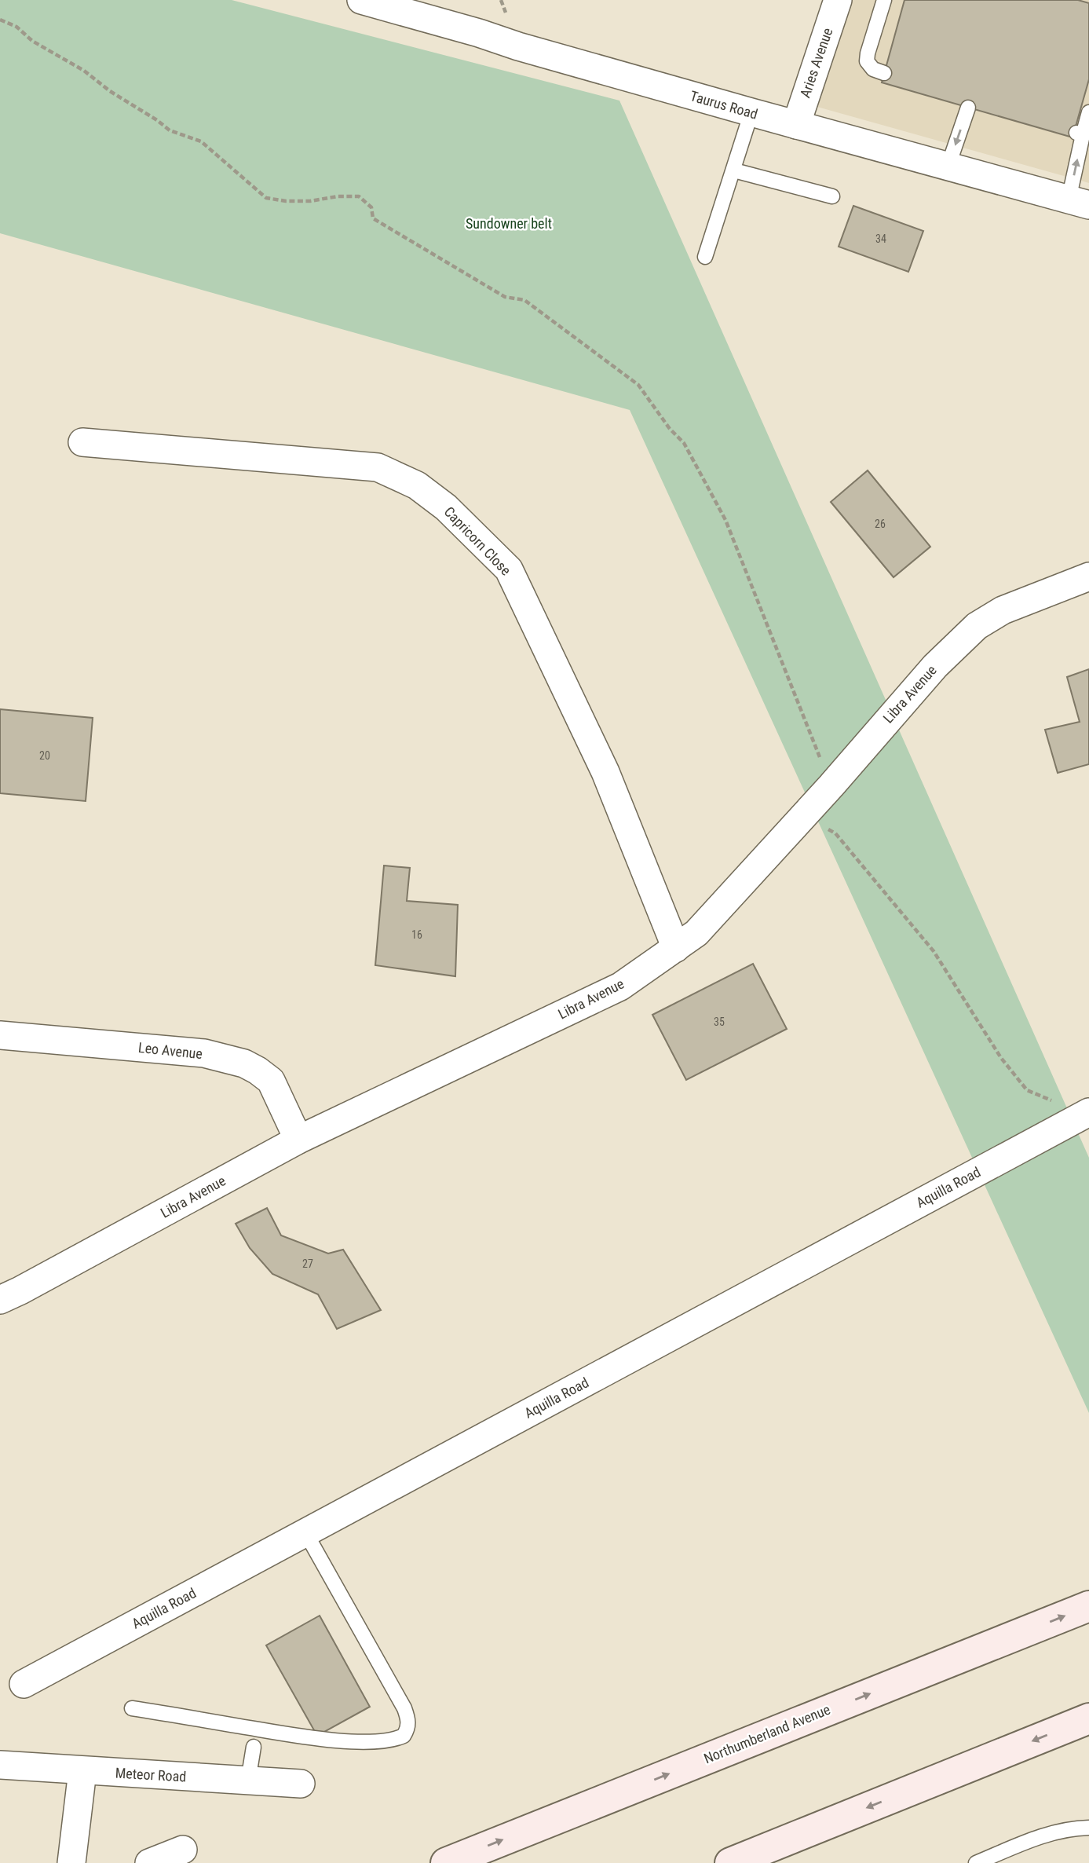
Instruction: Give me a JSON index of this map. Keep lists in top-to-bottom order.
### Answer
{
  "streets": {
    "main road": ["Northumberland Avenue"],
    "street": [
      "Aries Avenue",
      "Taurus Road",
      "Capricorn Close",
      "Libra Avenue",
      "Leo Avenue",
      "Aquilla Road",
      "Meteor Road"
    ]
  },
  "crossings": [
    ["Aries Avenue", "Taurus Road"],
    ["Capricorn Close", "Libra Avenue"],
    ["Libra Avenue", "Leo Avenue"]
  ],
  "parks": ["Sundowner belt"],
  "house_numbers": [
    "34",
    "26",
    "20",
    "16",
    "35",
    "27"
  ]
}
